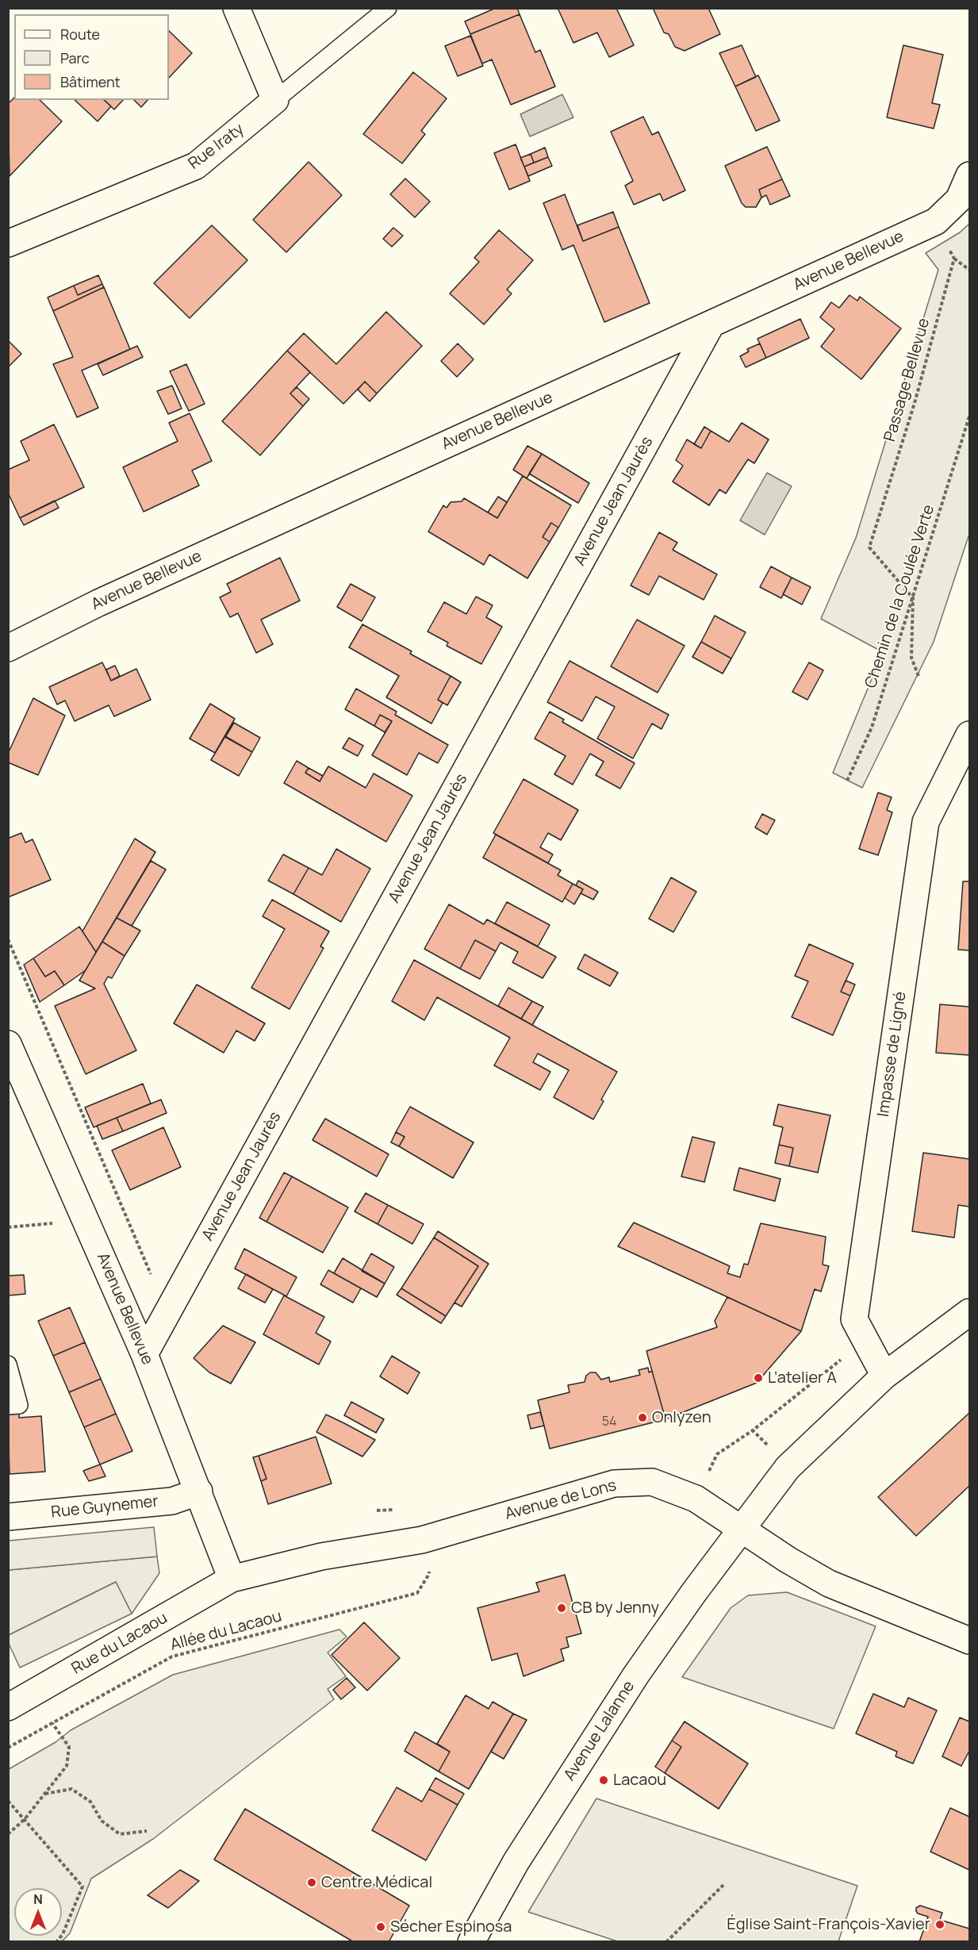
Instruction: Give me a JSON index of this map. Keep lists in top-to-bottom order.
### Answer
{
  "streets": {
    "street": [
      "Rue Iraty",
      "Avenue Bellevue",
      "Avenue Jean Jaurès",
      "Impasse de Ligné",
      "Avenue de Lons",
      "Rue Guynemer",
      "Rue du Lacaou",
      "Avenue Lalanne"
    ],
    "path": ["Passage Bellevue", "Chemin de la Coulée Verte", "Allée du Lacaou"]
  },
  "crossings": [
    ["Avenue Bellevue", "Avenue Jean Jaurès"],
    ["Avenue Bellevue", "Avenue de Lons"],
    ["Avenue Bellevue", "Rue Guynemer"],
    ["Avenue Bellevue", "Rue du Lacaou"],
    ["Passage Bellevue", "Chemin de la Coulée Verte"],
    ["Avenue de Lons", "Rue du Lacaou"],
    ["Avenue de Lons", "Avenue Lalanne"]
  ],
  "places": [
    "L’atelier A",
    "Onlyzen",
    "CB by Jenny",
    "Lacaou",
    "Centre Médical",
    "Église Saint-François-Xavier",
    "Sécher Espinosa"
  ],
  "house_numbers": ["54"],
  "legend": ["Route", "Parc", "Bâtiment"],
  "north": "top"
}
